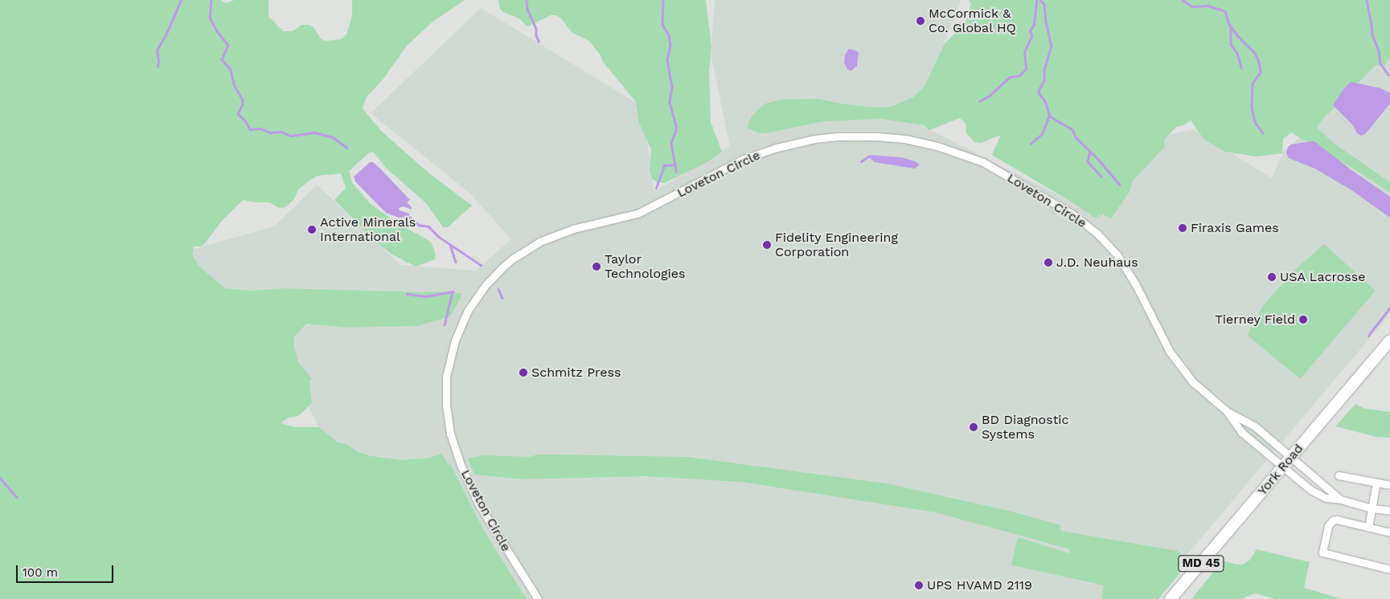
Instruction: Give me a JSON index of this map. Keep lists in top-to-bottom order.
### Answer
{
  "streets": {
    "main road": ["York Road", "MD 45"],
    "street": ["Loveton Circle"]
  },
  "crossings": [
    ["Loveton Circle", "York Road"]
  ],
  "places": [
    "McCormick & Co. Global HQ",
    "Firaxis Games",
    "Active Minerals International",
    "Fidelity Engineering Corporation",
    "J.D. Neuhaus",
    "Taylor Technologies",
    "USA Lacrosse",
    "Tierney Field",
    "Schmitz Press",
    "BD Diagnostic Systems",
    "UPS HVAMD 2119"
  ],
  "scale_bar": "100 m"
}
